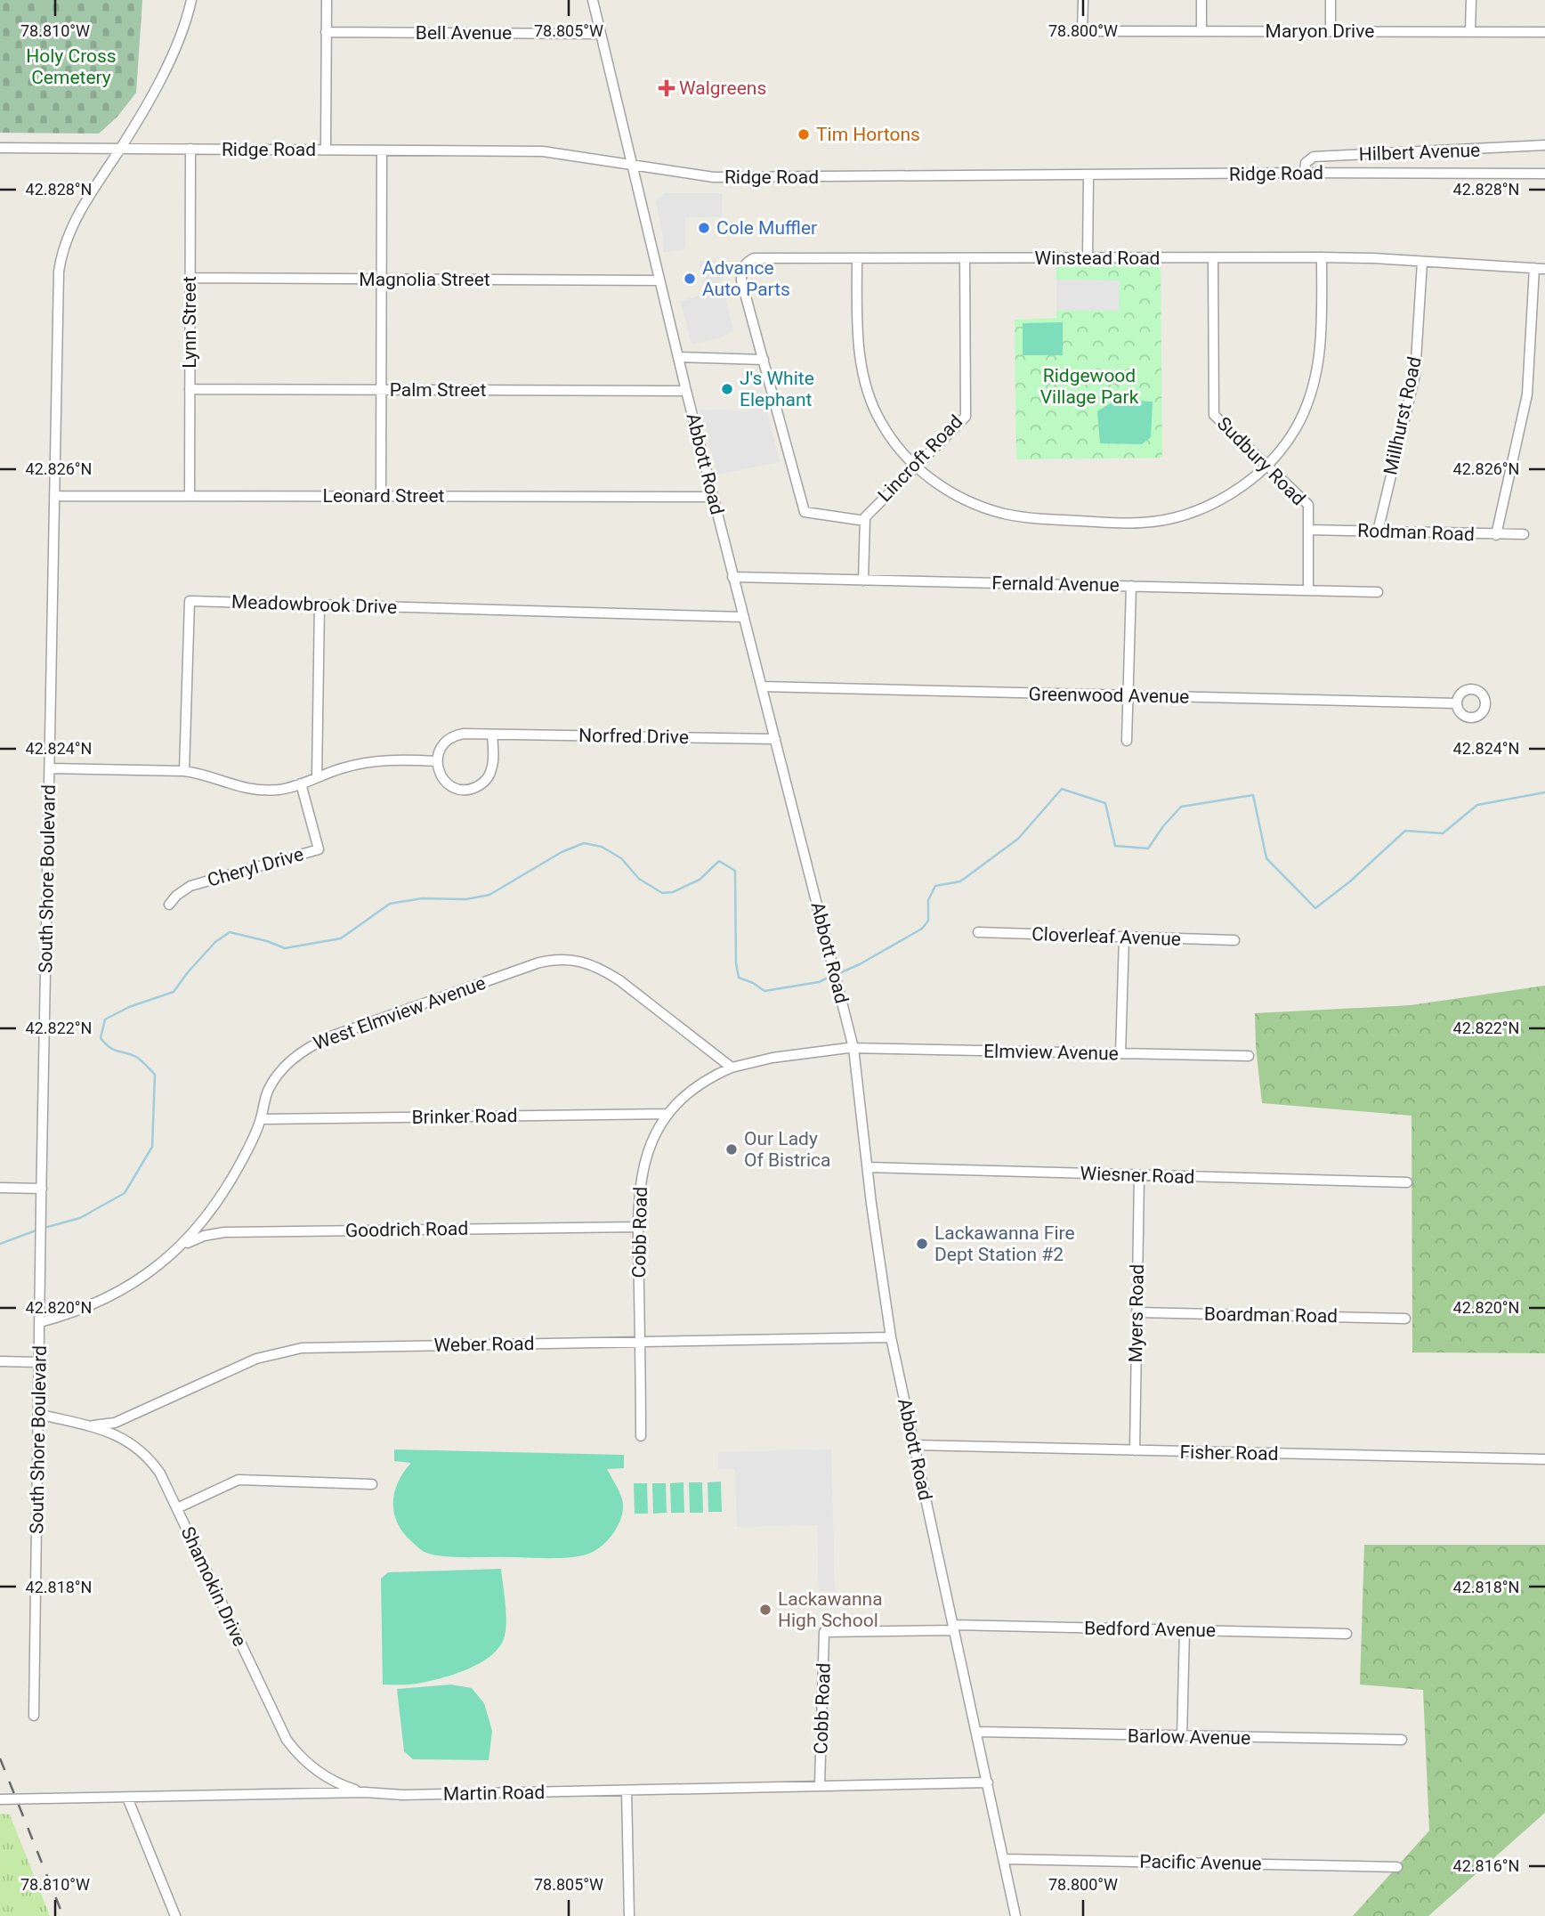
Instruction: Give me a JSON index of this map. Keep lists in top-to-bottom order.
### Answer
{
  "streets": {
    "street": [
      "Maryon Drive",
      "Bell Avenue",
      "Ridge Road",
      "Hilbert Avenue",
      "Winstead Road",
      "Magnolia Street",
      "Lynn Street",
      "Palm Street",
      "Millhurst Road",
      "Lincroft Road",
      "Sudbury Road",
      "Abbott Road",
      "Leonard Street",
      "Rodman Road",
      "Fernald Avenue",
      "Meadowbrook Drive",
      "Greenwood Avenue",
      "Norfred Drive",
      "Cheryl Drive",
      "South Shore Boulevard",
      "Cloverleaf Avenue",
      "West Elmview Avenue",
      "Elmview Avenue",
      "Brinker Road",
      "Wiesner Road",
      "Goodrich Road",
      "Cobb Road",
      "Myers Road",
      "Boardman Road",
      "Weber Road",
      "Fisher Road",
      "Shamokin Drive",
      "Bedford Avenue",
      "Barlow Avenue",
      "Martin Road",
      "Pacific Avenue"
    ]
  },
  "crossings": [
    ["Bell Avenue", "Abbott Road"],
    ["Ridge Road", "Hilbert Avenue"],
    ["Ridge Road", "Lynn Street"],
    ["Ridge Road", "Abbott Road"],
    ["Ridge Road", "South Shore Boulevard"],
    ["Winstead Road", "Millhurst Road"],
    ["Winstead Road", "Lincroft Road"],
    ["Winstead Road", "Sudbury Road"],
    ["Magnolia Street", "Lynn Street"],
    ["Magnolia Street", "Abbott Road"],
    ["Lynn Street", "Palm Street"],
    ["Lynn Street", "Leonard Street"],
    ["Palm Street", "Abbott Road"],
    ["Millhurst Road", "Rodman Road"],
    ["Lincroft Road", "Fernald Avenue"],
    ["Sudbury Road", "Rodman Road"],
    ["Sudbury Road", "Fernald Avenue"],
    ["Abbott Road", "Leonard Street"],
    ["Abbott Road", "Fernald Avenue"],
    ["Abbott Road", "Meadowbrook Drive"],
    ["Abbott Road", "Greenwood Avenue"],
    ["Abbott Road", "Norfred Drive"],
    ["Abbott Road", "Elmview Avenue"],
    ["Abbott Road", "Wiesner Road"],
    ["Abbott Road", "Weber Road"],
    ["Abbott Road", "Fisher Road"],
    ["Abbott Road", "Bedford Avenue"],
    ["Abbott Road", "Barlow Avenue"],
    ["Abbott Road", "Martin Road"],
    ["Abbott Road", "Pacific Avenue"],
    ["Leonard Street", "South Shore Boulevard"],
    ["South Shore Boulevard", "West Elmview Avenue"],
    ["South Shore Boulevard", "Shamokin Drive"],
    ["West Elmview Avenue", "Brinker Road"],
    ["West Elmview Avenue", "Goodrich Road"],
    ["West Elmview Avenue", "Cobb Road"],
    ["Brinker Road", "Cobb Road"],
    ["Wiesner Road", "Myers Road"],
    ["Goodrich Road", "Cobb Road"],
    ["Cobb Road", "Weber Road"],
    ["Cobb Road", "Bedford Avenue"],
    ["Cobb Road", "Martin Road"],
    ["Myers Road", "Boardman Road"],
    ["Myers Road", "Fisher Road"],
    ["Weber Road", "Shamokin Drive"],
    ["Shamokin Drive", "Martin Road"]
  ],
  "parks": ["Holy Cross Cemetery", "Ridgewood Village Park"],
  "places": {
    "health": ["Walgreens"],
    "other": [
      "Tim Hortons",
      "Cole Muffler",
      "Advance Auto Parts",
      "J's White Elephant",
      "Our Lady Of Bistrica",
      "Lackawanna Fire Dept Station #2",
      "Lackawanna High School"
    ]
  },
  "coordinates": [
    "78.810°W",
    "78.805°W",
    "78.800°W",
    "42.828°N",
    "42.826°N",
    "42.824°N",
    "42.822°N",
    "42.820°N",
    "42.818°N",
    "42.816°N"
  ]
}
